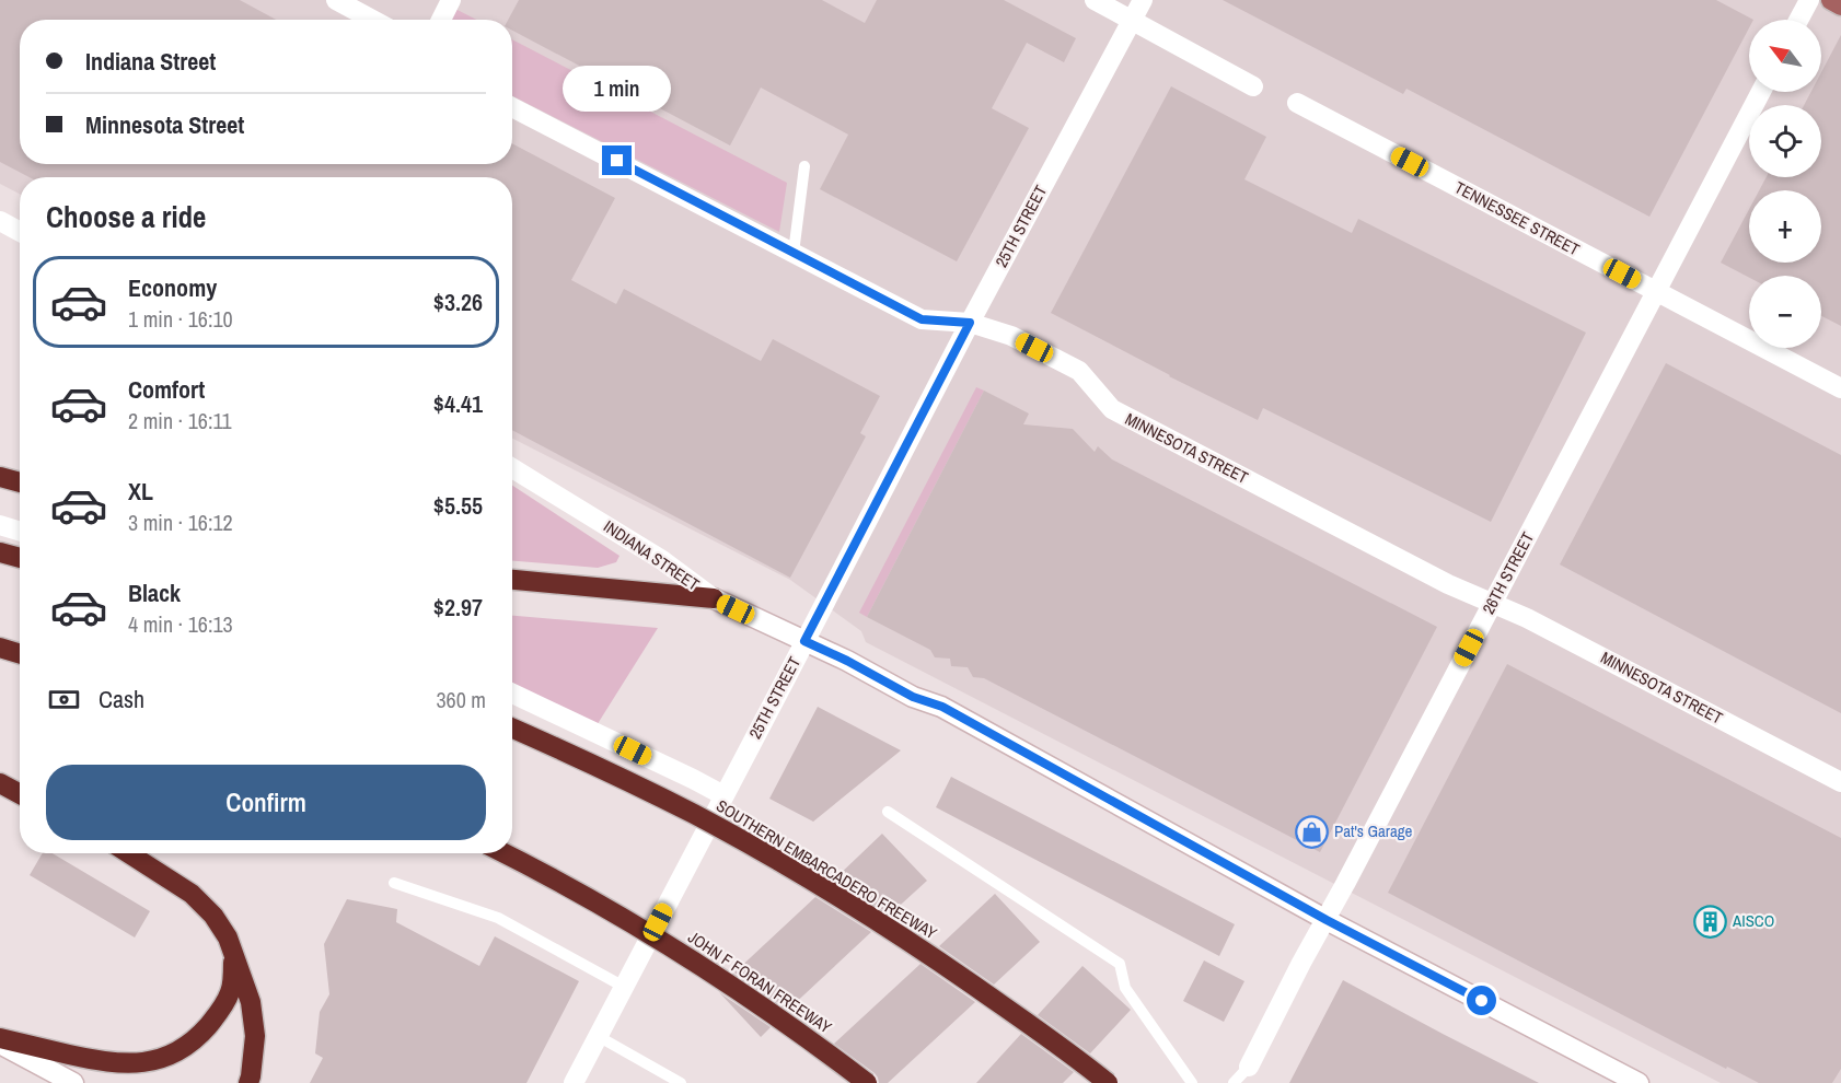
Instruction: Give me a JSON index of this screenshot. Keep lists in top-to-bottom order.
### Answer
{
  "streets": {
    "highway": ["SOUTHERN EMBARCADERO FREEWAY", "JOHN F FORAN FREEWAY"],
    "street": [
      "TENNESSEE STREET",
      "25TH STREET",
      "MINNESOTA STREET",
      "INDIANA STREET",
      "26TH STREET"
    ]
  },
  "crossings": [
    ["TENNESSEE STREET", "26TH STREET"],
    ["25TH STREET", "MINNESOTA STREET"],
    ["25TH STREET", "INDIANA STREET"],
    ["MINNESOTA STREET", "26TH STREET"],
    ["INDIANA STREET", "26TH STREET"]
  ],
  "places": {
    "shop": ["Pat's Garage"],
    "building": ["AISCO"]
  },
  "north": "top left",
  "page": {
    "map_buttons": ["+", "−"],
    "banner": ["Indiana Street", "Minnesota Street"],
    "bubble": "1 min",
    "heading": "Choose a ride",
    "list": [
      {
        "name": "Economy",
        "note": "1 min · 16:10",
        "value": "$3.26"
      },
      {
        "name": "Comfort",
        "note": "2 min · 16:11",
        "value": "$4.41"
      },
      {
        "name": "XL",
        "note": "3 min · 16:12",
        "value": "$5.55"
      },
      {
        "name": "Black",
        "note": "4 min · 16:13",
        "value": "$2.97"
      }
    ],
    "pay": ["Cash", "360 m"],
    "buttons": "Confirm"
  }
}
